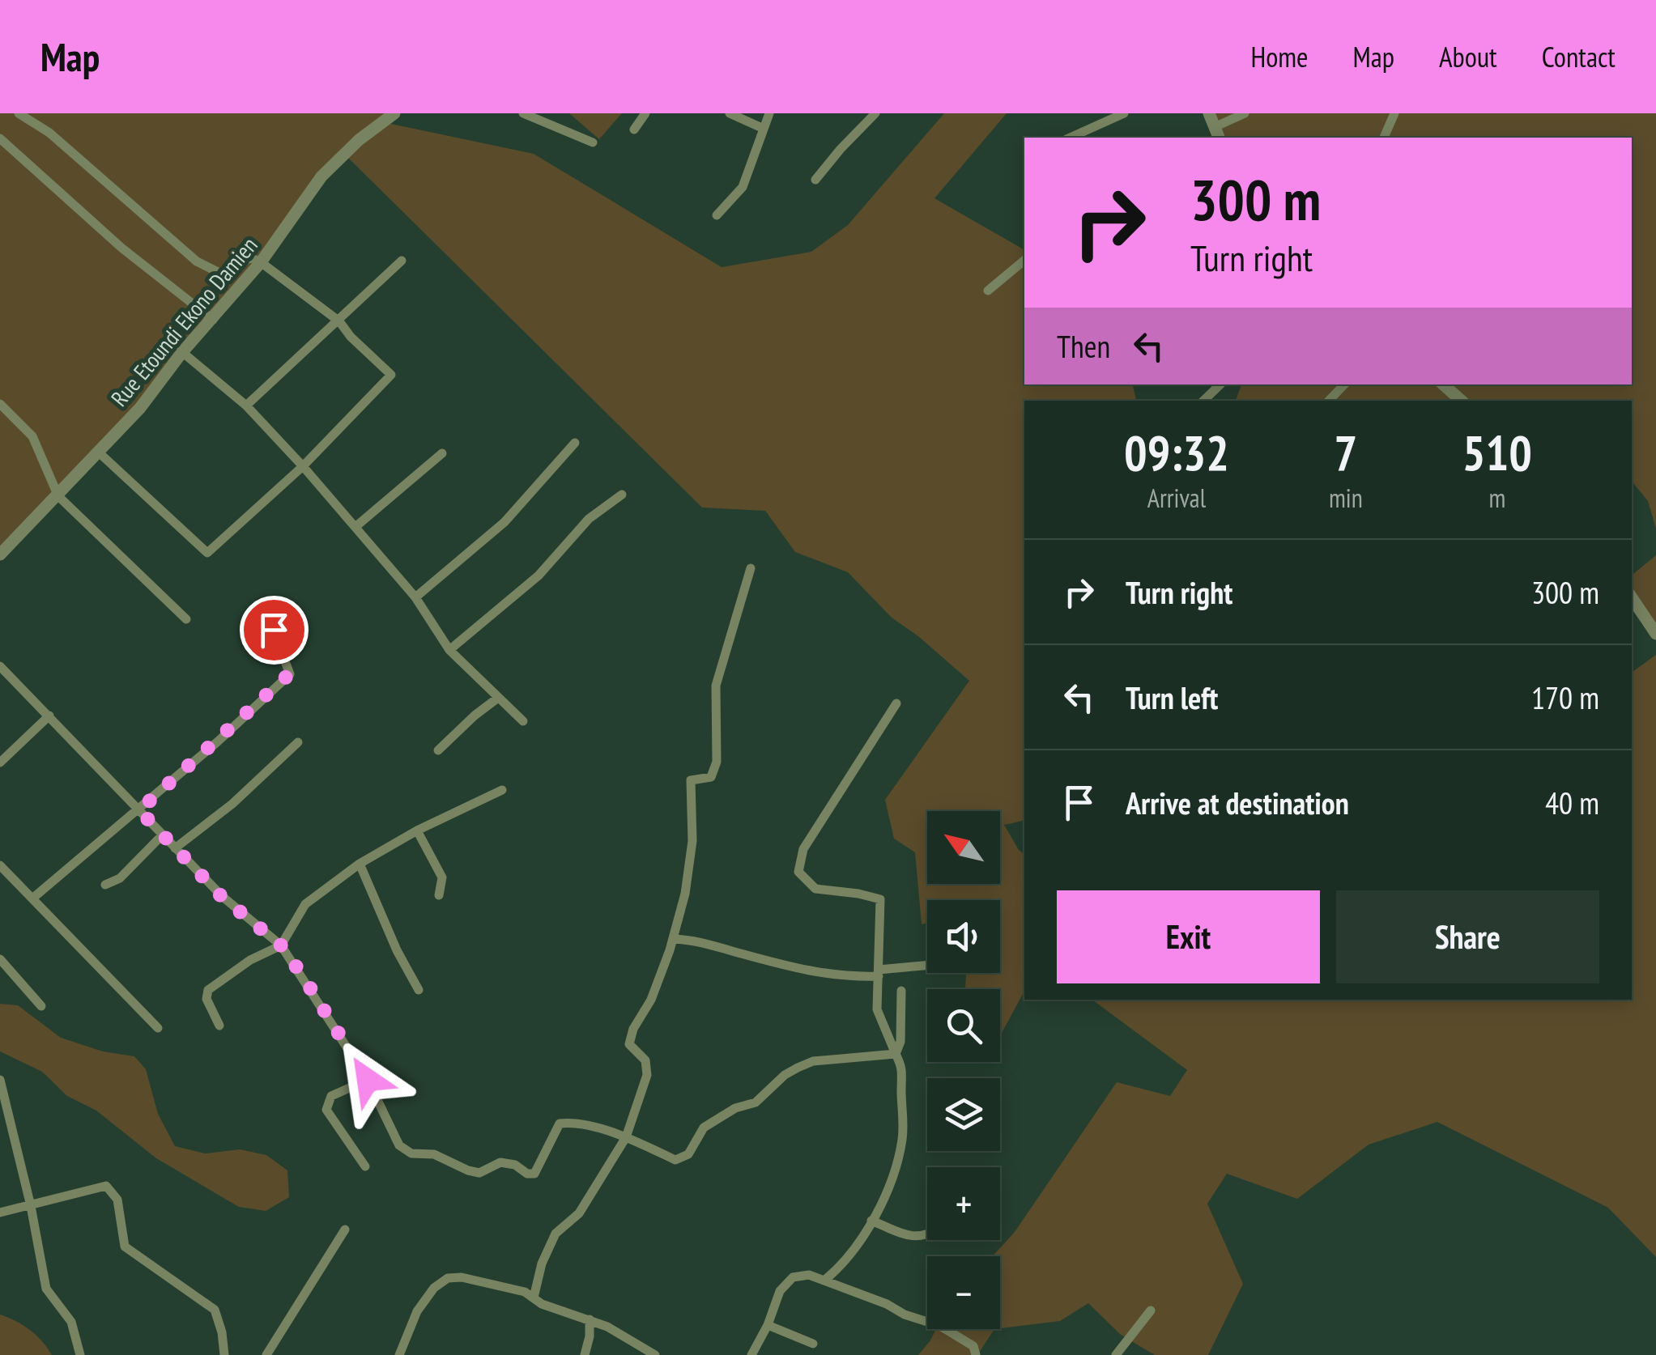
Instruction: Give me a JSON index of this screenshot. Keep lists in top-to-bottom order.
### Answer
{
  "streets": {
    "street": ["Rue Etoundi Ekono Damien"]
  },
  "north": "top left",
  "page": {
    "header": "Map",
    "nav": [
      "Home",
      "Map",
      "About",
      "Contact"
    ],
    "turn": ["300 m", "Turn right"],
    "then": "Then",
    "eta": [
      "09:32",
      "Arrival",
      "7",
      "min",
      "510",
      "m"
    ],
    "list": [
      {
        "name": "Turn right",
        "value": "300 m"
      },
      {
        "name": "Turn left",
        "value": "170 m"
      },
      {
        "name": "Arrive at destination",
        "value": "40 m"
      }
    ],
    "map_buttons": ["+", "−"],
    "buttons": ["Exit", "Share"]
  }
}
